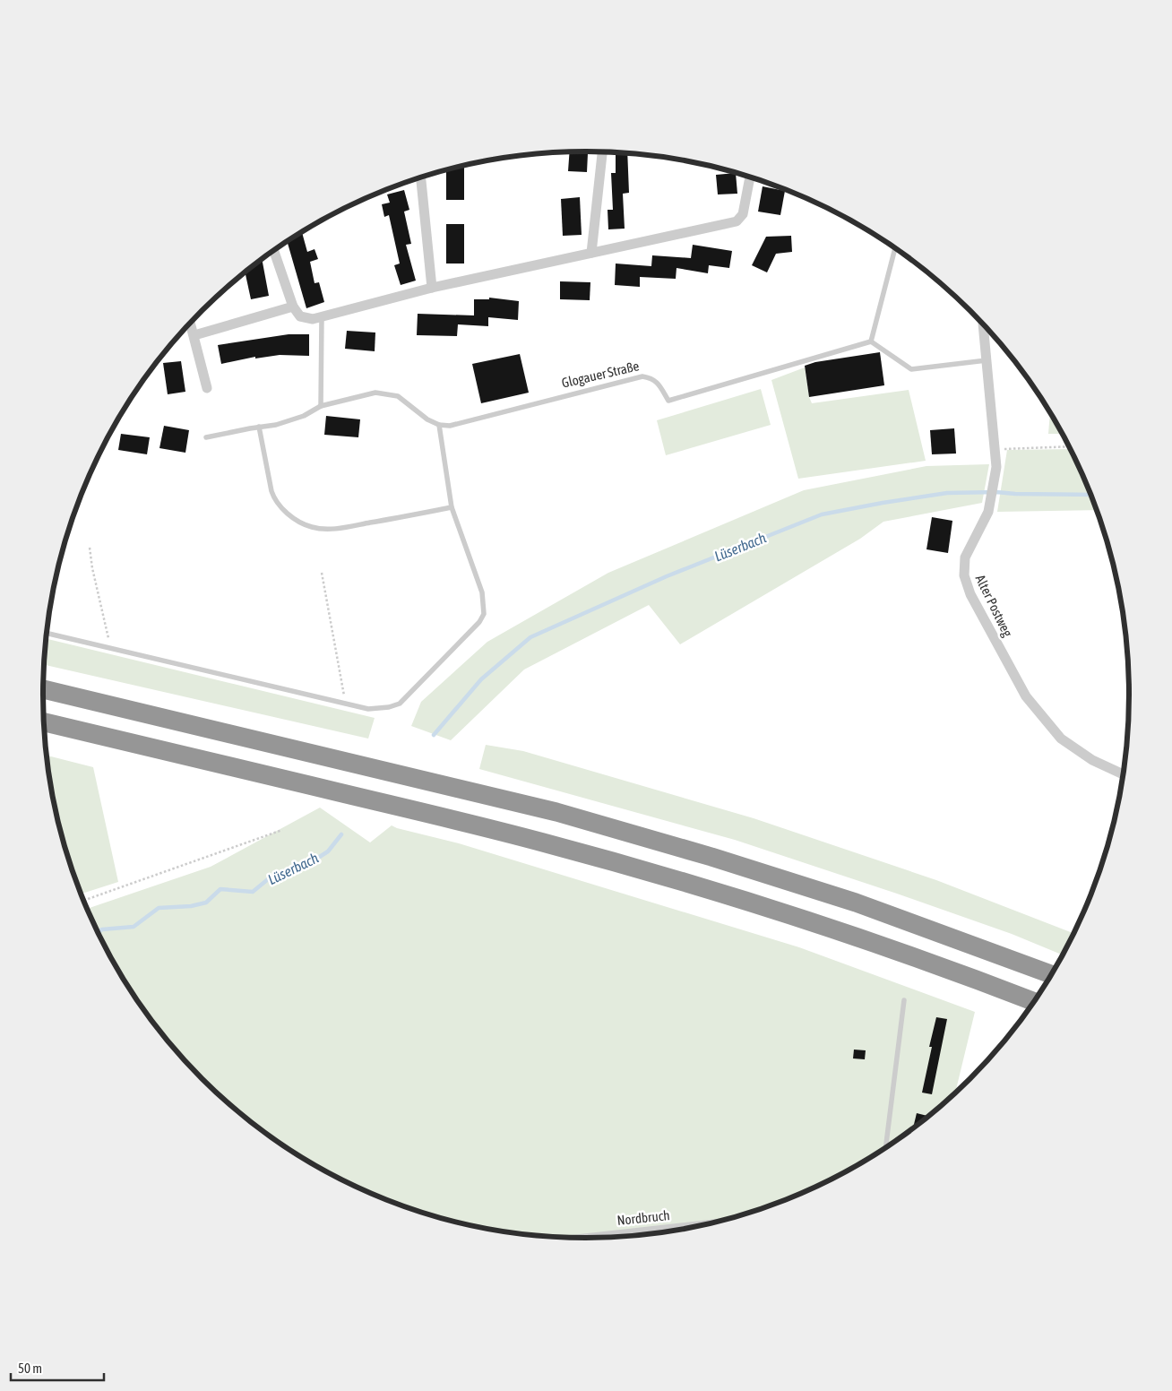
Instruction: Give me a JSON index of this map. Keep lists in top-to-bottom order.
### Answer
{
  "streets": {
    "street": ["Alter Postweg", "Nordbruch"],
    "lane": ["Glogauer Straße"]
  },
  "water": ["Lüserbach"],
  "scale_bar": "50 m"
}
